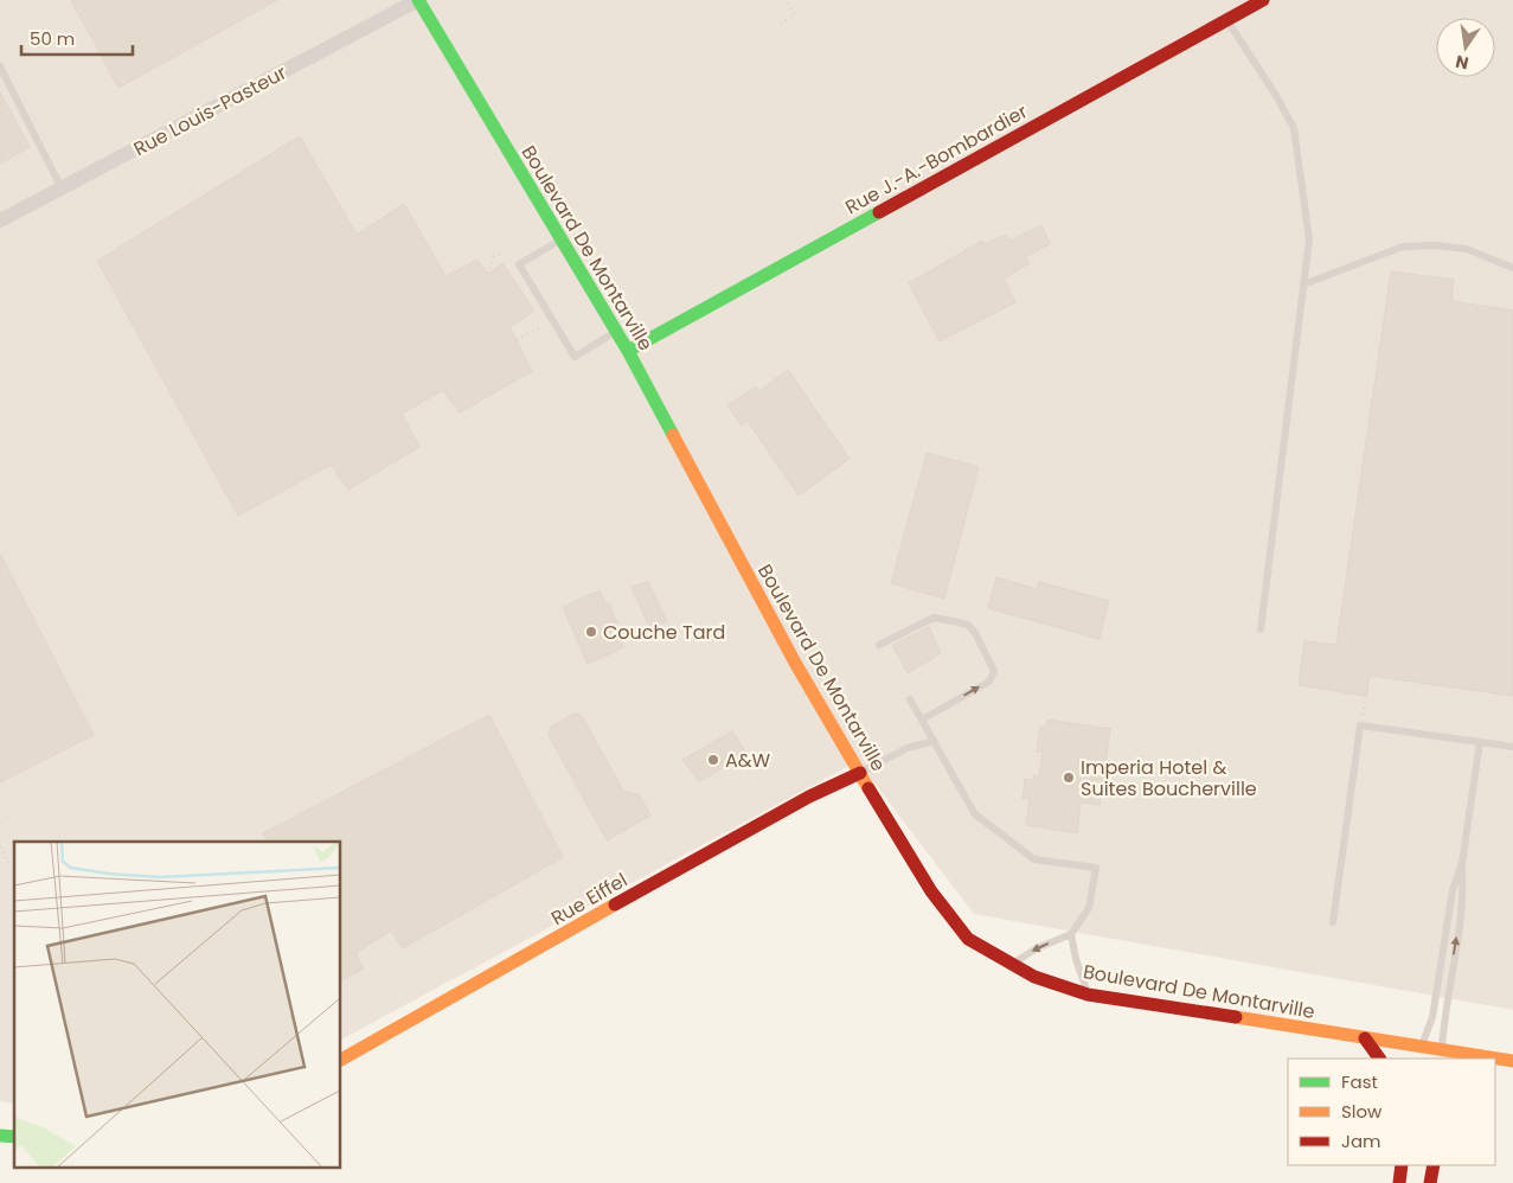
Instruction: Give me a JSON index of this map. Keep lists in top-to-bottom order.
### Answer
{
  "streets": {
    "street": [
      "Rue Louis-Pasteur",
      "Rue J.-A.-Bombardier",
      "Boulevard De Montarville",
      "Rue Eiffel"
    ]
  },
  "crossings": [
    ["Rue Louis-Pasteur", "Boulevard De Montarville"],
    ["Rue J.-A.-Bombardier", "Boulevard De Montarville"],
    ["Boulevard De Montarville", "Rue Eiffel"]
  ],
  "places": ["Couche Tard", "A&W", "Imperia Hotel & Suites Boucherville"],
  "legend": ["Fast", "Slow", "Jam"],
  "scale_bar": "50 m",
  "north": "bottom"
}
